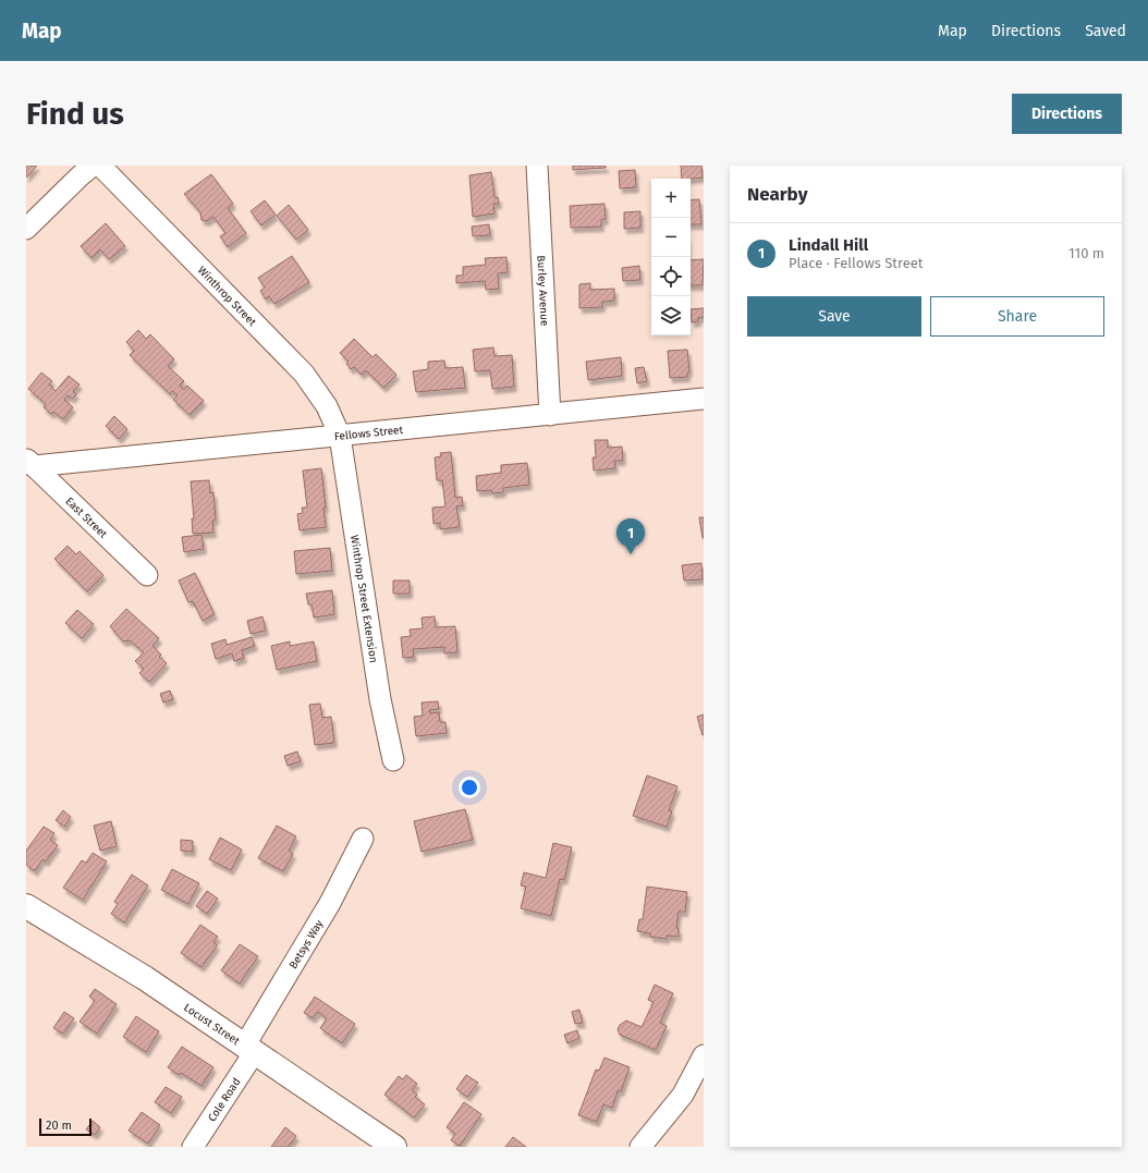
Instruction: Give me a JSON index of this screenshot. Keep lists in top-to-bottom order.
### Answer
{
  "streets": {
    "main road": ["Locust Street"],
    "street": [
      "Burley Avenue",
      "Winthrop Street",
      "Fellows Street",
      "East Street",
      "Winthrop Street Extension",
      "Betsys Way",
      "Cole Road"
    ]
  },
  "crossings": [
    ["Burley Avenue", "Fellows Street"],
    ["Winthrop Street", "Fellows Street"],
    ["Winthrop Street", "Winthrop Street Extension"],
    ["Fellows Street", "East Street"],
    ["Fellows Street", "Winthrop Street Extension"],
    ["Betsys Way", "Locust Street"],
    ["Betsys Way", "Cole Road"],
    ["Locust Street", "Cole Road"]
  ],
  "scale_bar": "20 m",
  "page": {
    "header": "Map",
    "nav": ["Map", "Directions", "Saved"],
    "buttons": [
      "Directions",
      ["Save", "Share"]
    ],
    "title": "Find us",
    "heading": "Nearby",
    "map_buttons": ["+", "−"],
    "list": [
      {
        "mark": "1",
        "name": "Lindall Hill",
        "note": "Place · Fellows Street",
        "value": "110 m"
      }
    ],
    "pins": "1",
    "scale": "20 m"
  }
}
